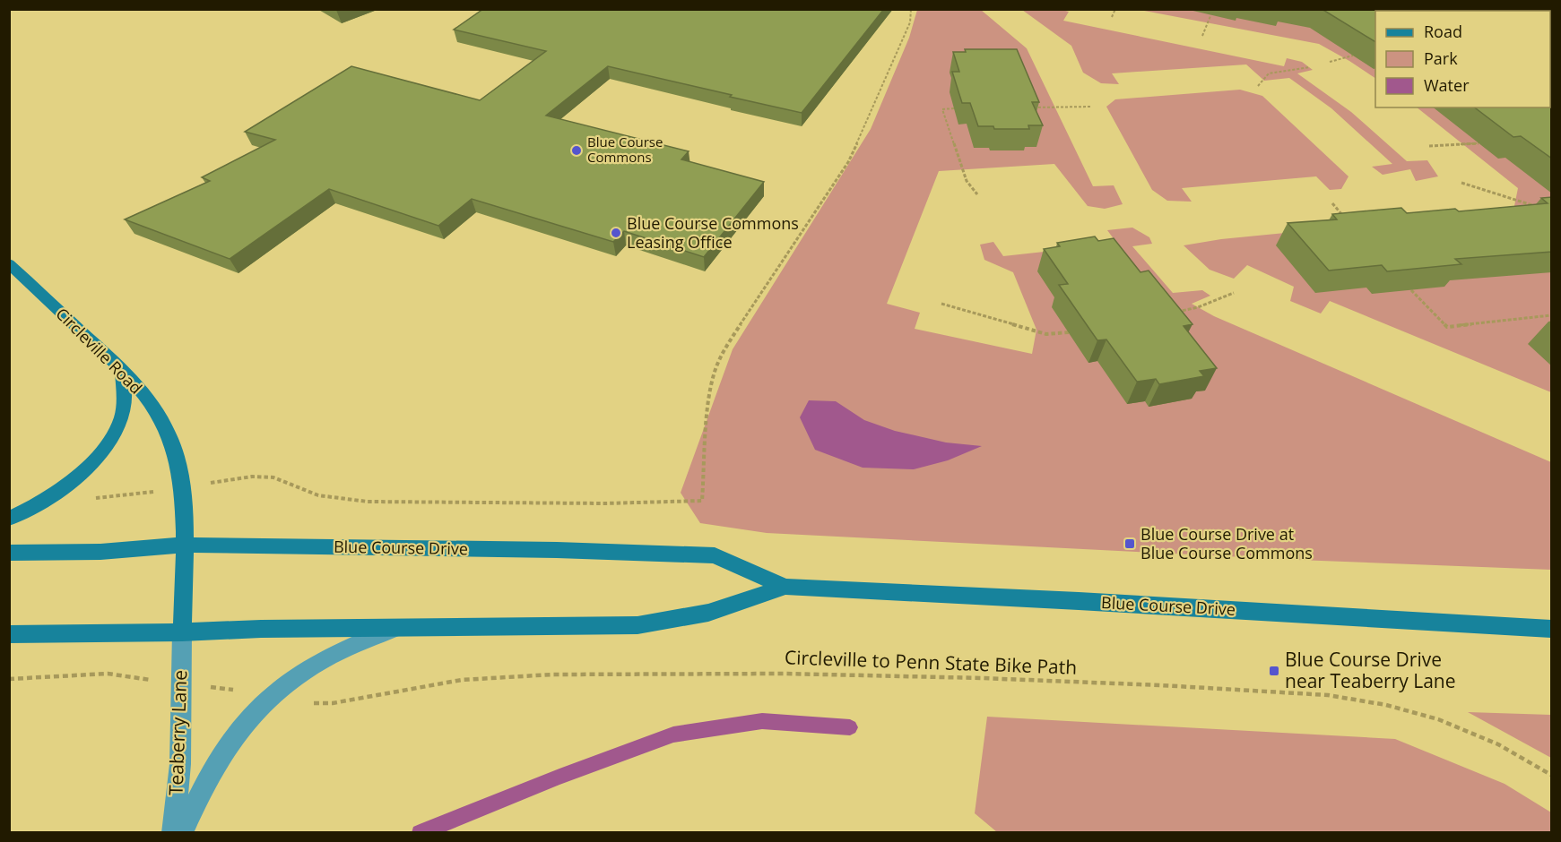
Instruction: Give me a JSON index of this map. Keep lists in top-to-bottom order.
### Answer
{
  "streets": {
    "main road": ["Circleville Road", "Blue Course Drive"],
    "street": ["Teaberry Lane"],
    "path": ["Circleville to Penn State Bike Path"]
  },
  "crossings": [
    ["Circleville Road", "Blue Course Drive"],
    ["Circleville Road", "Teaberry Lane"],
    ["Blue Course Drive", "Teaberry Lane"]
  ],
  "places": {
    "other": ["Blue Course Commons", "Blue Course Commons Leasing Office"],
    "transit": ["Blue Course Drive at Blue Course Commons", "Blue Course Drive near Teaberry Lane"]
  },
  "legend": ["Road", "Park", "Water"]
}
